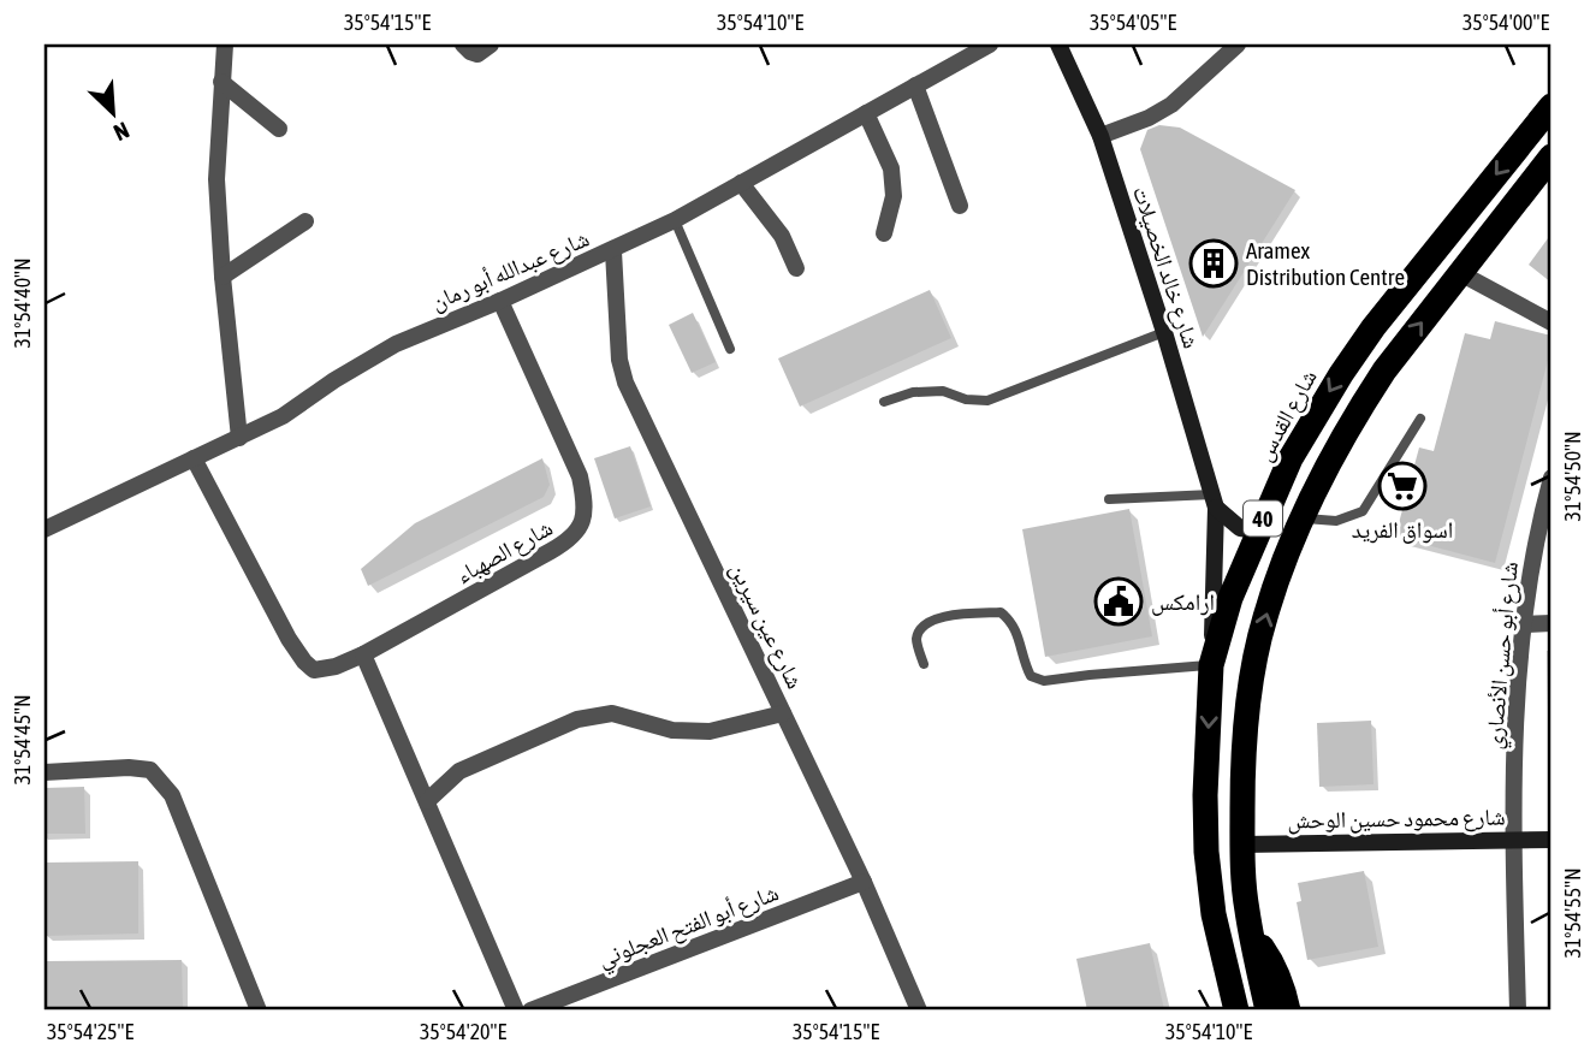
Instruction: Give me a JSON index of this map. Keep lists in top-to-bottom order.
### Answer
{
  "streets": {
    "highway": ["شارع القدس", "40"],
    "street": [
      "شارع خالد الخصيلات",
      "شارع عبدالله أبو رمان",
      "شارع الصهباء",
      "شارع عين سيرين",
      "شارع أبو حسن الأنصاري",
      "شارع محمود حسين الوحش",
      "شارع أبو الفتح العجلوني"
    ]
  },
  "crossings": [
    ["شارع خالد الخصيلات", "شارع القدس"],
    ["شارع عبدالله أبو رمان", "شارع الصهباء"],
    ["شارع عبدالله أبو رمان", "شارع عين سيرين"],
    ["40", "شارع محمود حسين الوحش"],
    ["شارع عين سيرين", "شارع أبو الفتح العجلوني"],
    ["شارع أبو حسن الأنصاري", "شارع محمود حسين الوحش"]
  ],
  "places": {
    "building": ["Aramex Distribution Centre"],
    "supermarket": ["اسواق الفريد"],
    "public building": ["ارامكس"]
  },
  "north": "bottom right",
  "coordinates": [
    "35°54'15\"E",
    "35°54'10\"E",
    "35°54'05\"E",
    "35°54'00\"E",
    "31°54'40\"N",
    "31°54'50\"N",
    "31°54'45\"N",
    "31°54'55\"N",
    "35°54'25\"E",
    "35°54'20\"E"
  ]
}
